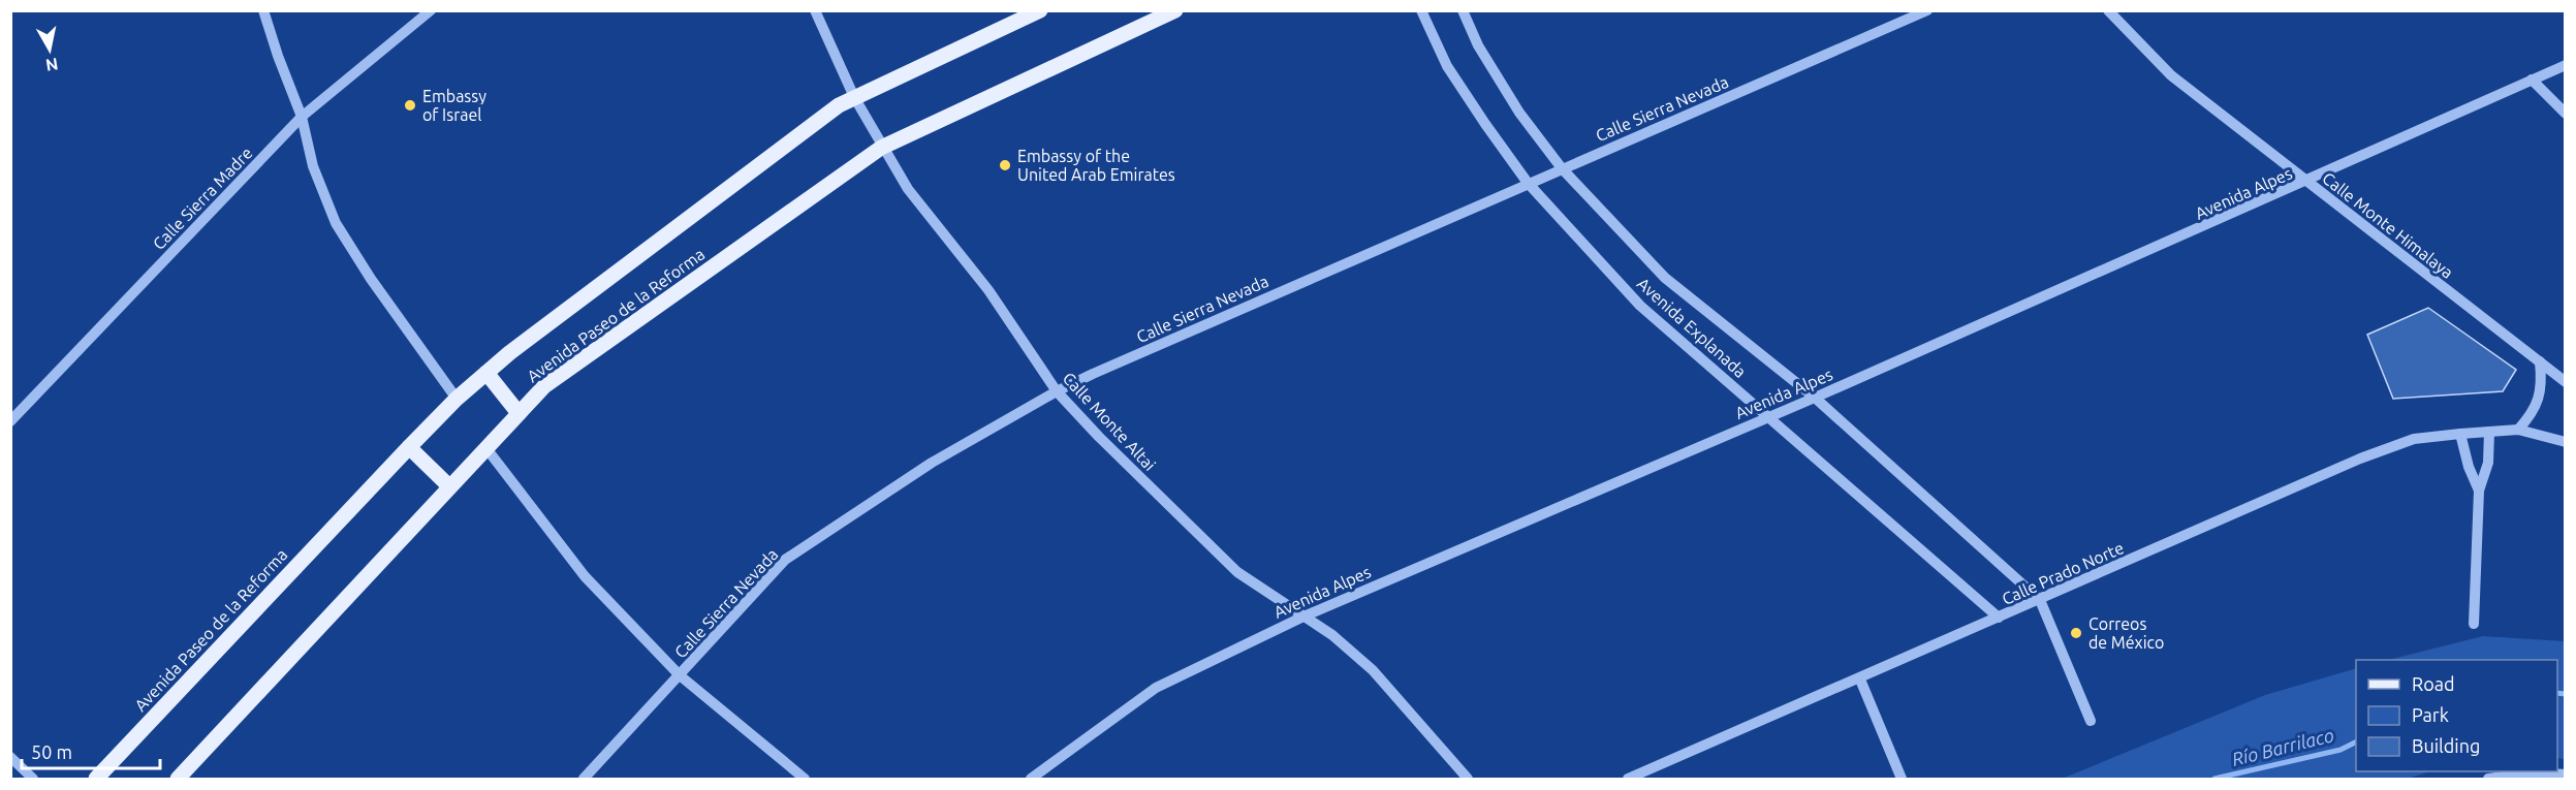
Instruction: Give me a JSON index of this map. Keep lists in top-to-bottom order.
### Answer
{
  "streets": {
    "main road": ["Avenida Paseo de la Reforma"],
    "street": [
      "Calle Sierra Nevada",
      "Avenida Alpes",
      "Calle Sierra Madre",
      "Calle Monte Himalaya",
      "Avenida Explanada",
      "Calle Monte Altai",
      "Calle Prado Norte"
    ]
  },
  "crossings": [
    ["Calle Sierra Nevada", "Avenida Explanada"],
    ["Calle Sierra Nevada", "Calle Monte Altai"],
    ["Avenida Alpes", "Calle Monte Himalaya"],
    ["Avenida Alpes", "Avenida Explanada"],
    ["Avenida Alpes", "Calle Monte Altai"],
    ["Avenida Paseo de la Reforma", "Calle Monte Altai"],
    ["Avenida Explanada", "Calle Prado Norte"]
  ],
  "water": ["Río Barrilaco"],
  "places": ["Embassy of Israel", "Embassy of the United Arab Emirates", "Correos de México"],
  "legend": ["Road", "Park", "Building"],
  "scale_bar": "50 m",
  "north": "bottom"
}
